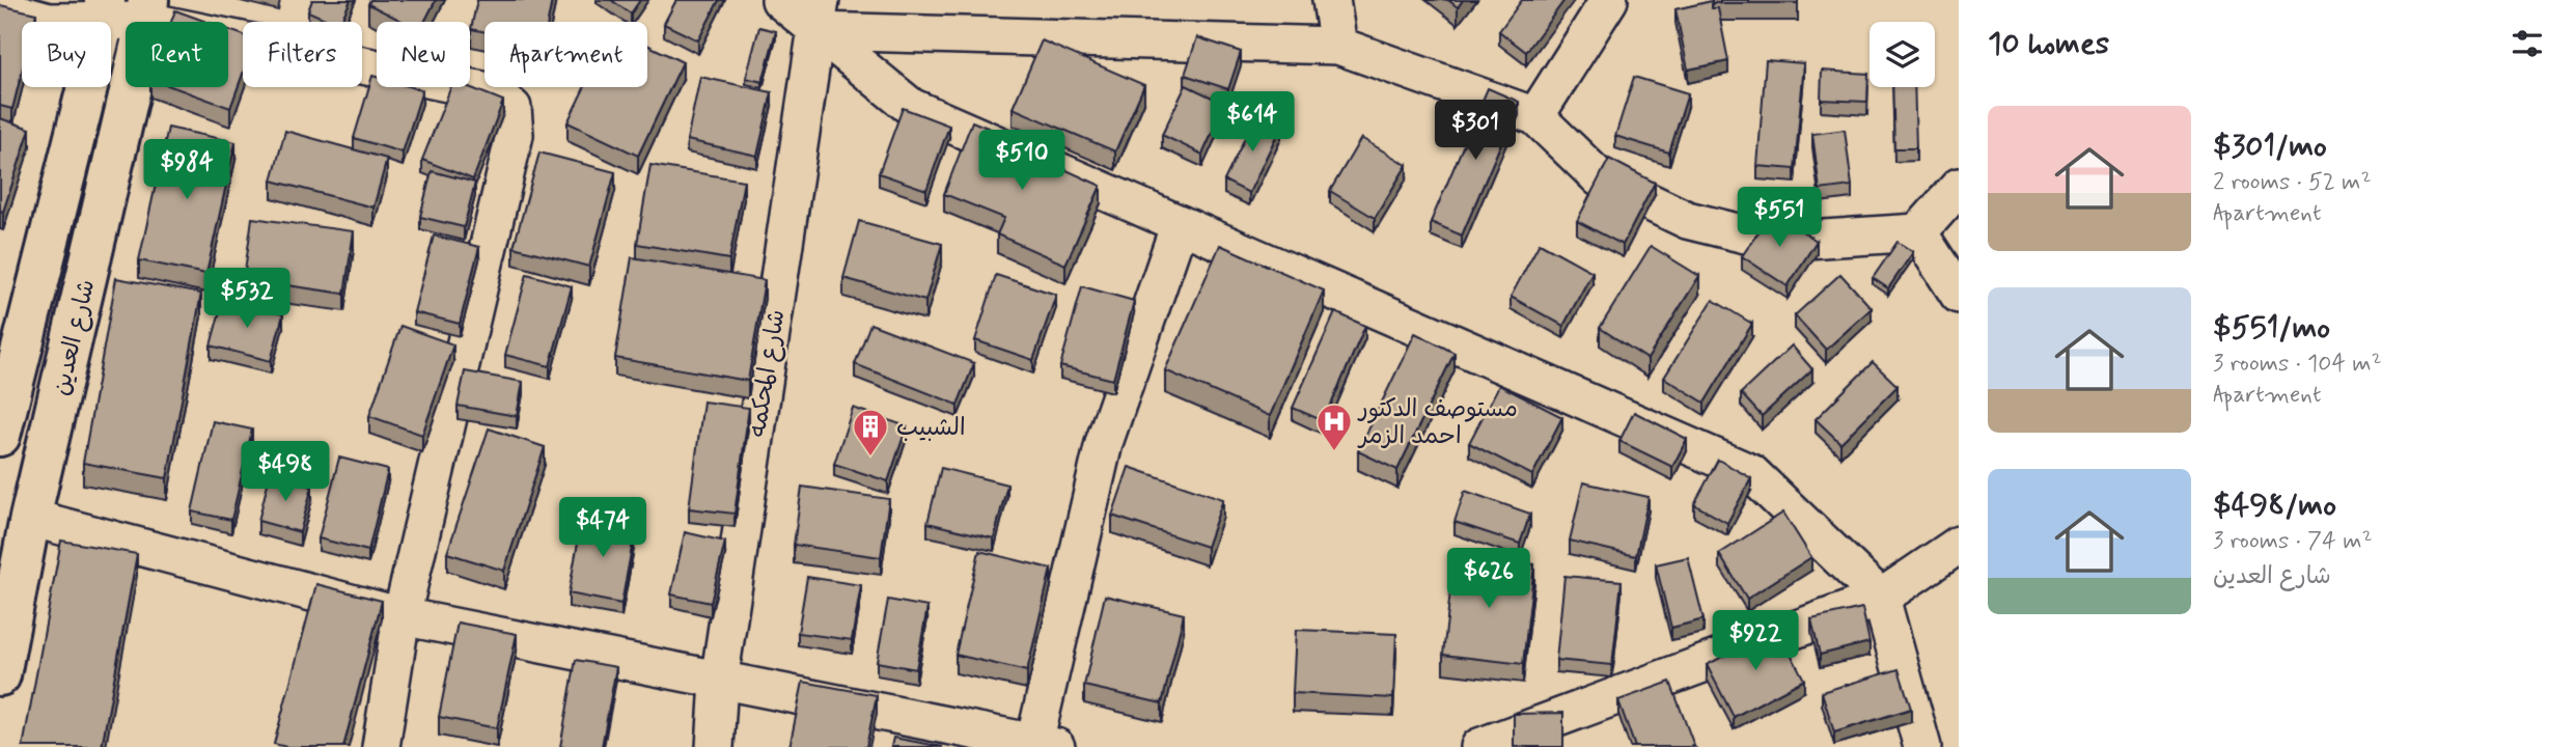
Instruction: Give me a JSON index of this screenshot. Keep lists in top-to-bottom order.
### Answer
{
  "streets": {
    "main road": ["شارع العدين"],
    "street": ["شارع المحكمه"]
  },
  "places": {
    "hospital": ["مستوصف الدكتور احمد الزمر"],
    "building": ["الشبيب"]
  },
  "page": {
    "heading": "10 homes",
    "chip": [
      "Buy",
      "Rent",
      "Filters",
      "New",
      "Apartment"
    ],
    "list": [
      {
        "name": "$301/mo",
        "note": "2 rooms · 52 m² · Apartment"
      },
      {
        "name": "$551/mo",
        "note": "3 rooms · 104 m² · Apartment"
      },
      {
        "name": "$498/mo",
        "note": "3 rooms · 74 m² · شارع العدين"
      }
    ],
    "price": [
      "$614",
      "$301",
      "$510",
      "$984",
      "$551",
      "$532",
      "$498",
      "$474",
      "$626",
      "$922"
    ]
  }
}
